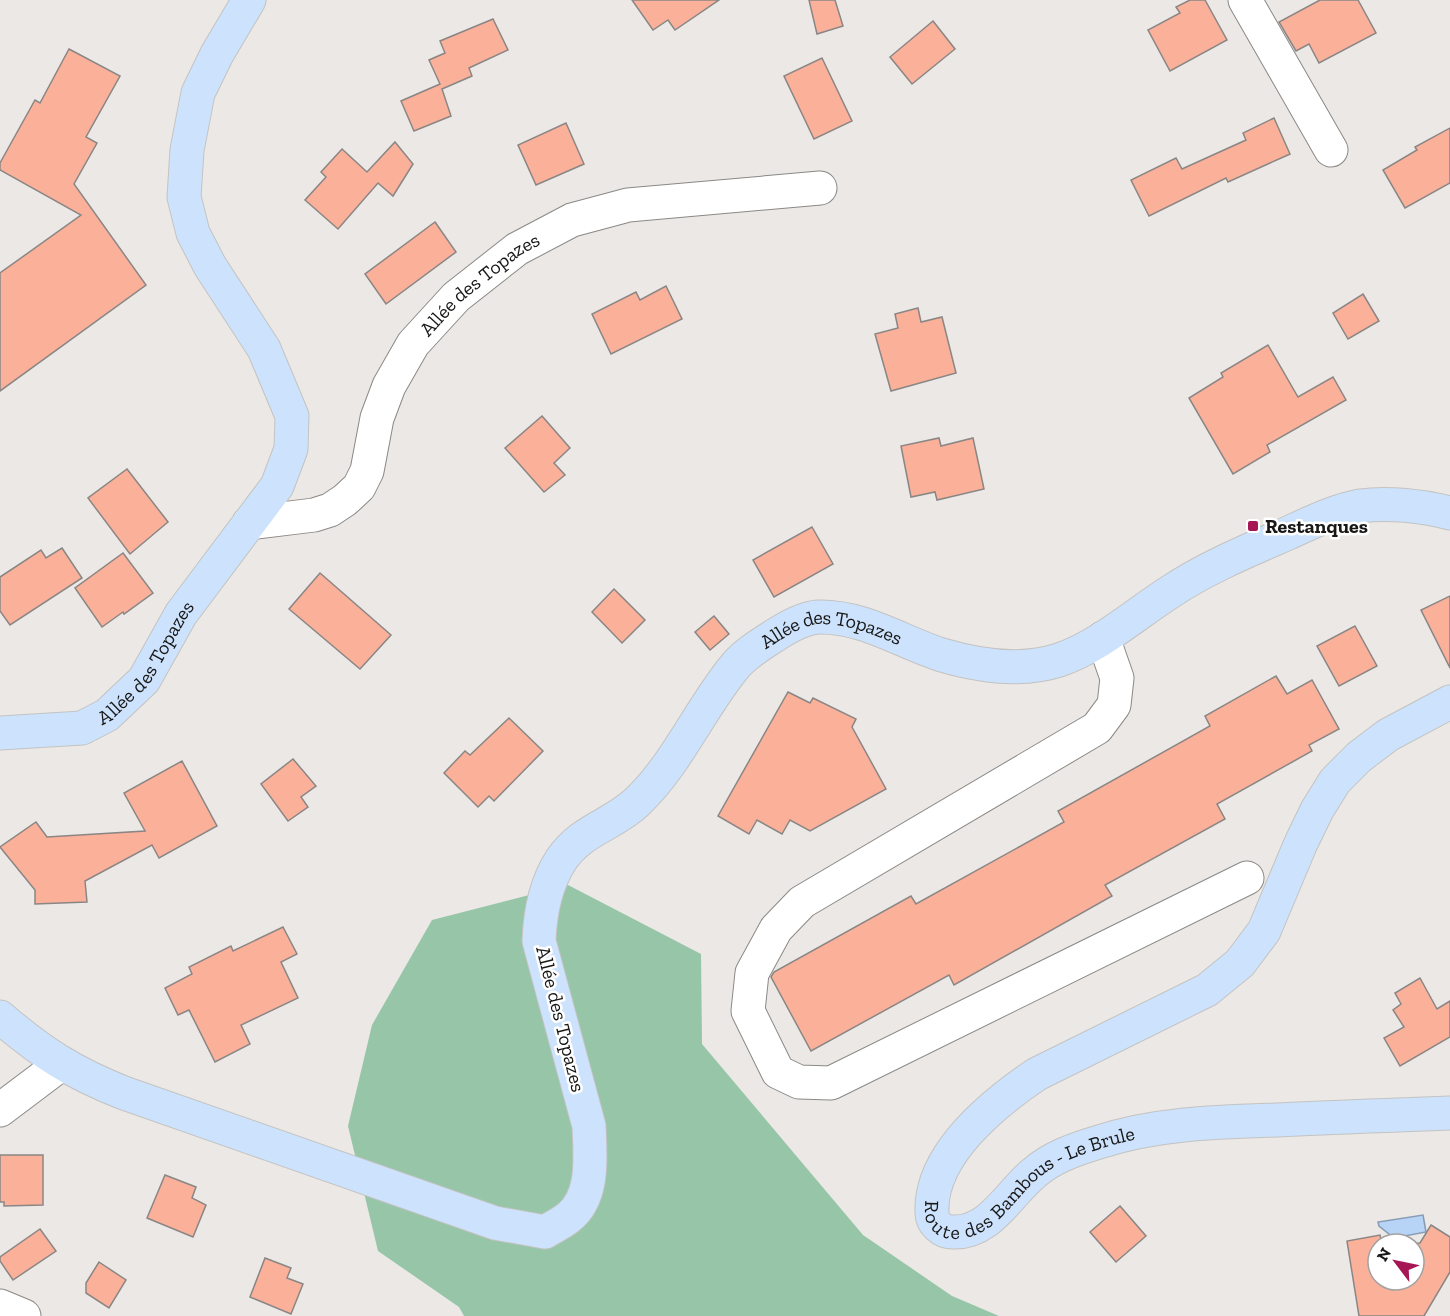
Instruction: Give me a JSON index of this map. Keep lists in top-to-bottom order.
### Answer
{
  "streets": {
    "main road": ["Allée des Topazes", "Route des Bambous - Le Brule"]
  },
  "places": {
    "transit": ["Restanques"]
  },
  "north": "top left"
}
